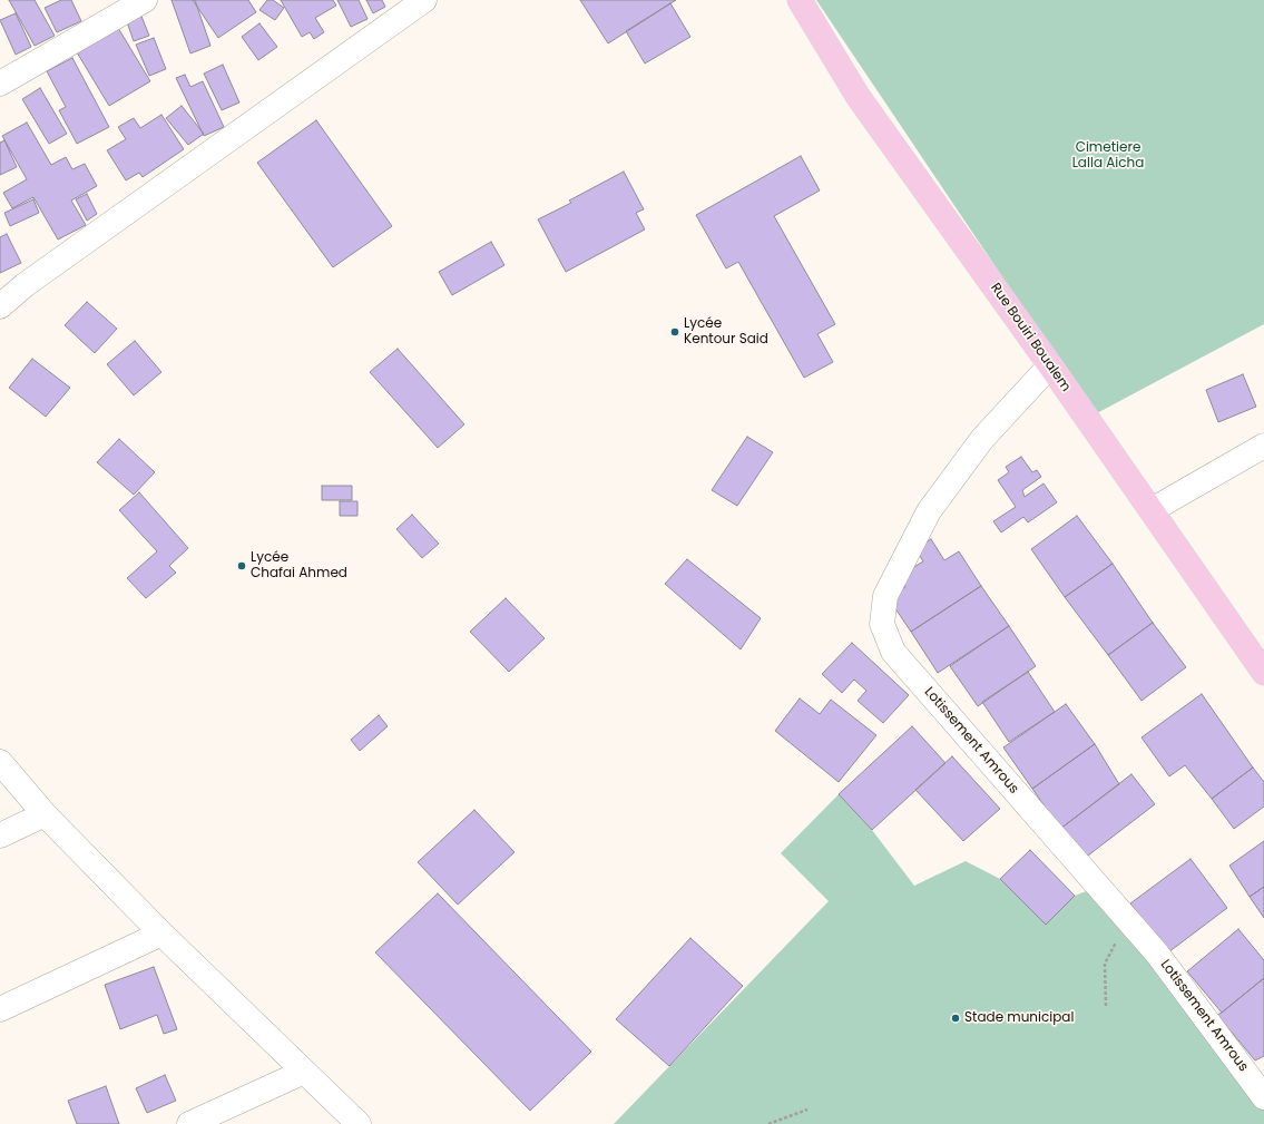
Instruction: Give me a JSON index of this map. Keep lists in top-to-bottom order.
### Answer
{
  "streets": {
    "main road": ["Rue Bouiri Boualem"],
    "street": ["Lotissement Amrous"]
  },
  "crossings": [
    ["Rue Bouiri Boualem", "Lotissement Amrous"]
  ],
  "parks": ["Cimetiere Lalla Aicha"],
  "places": ["Lycée Kentour Said", "Lycée Chafai Ahmed", "Stade municipal"]
}
